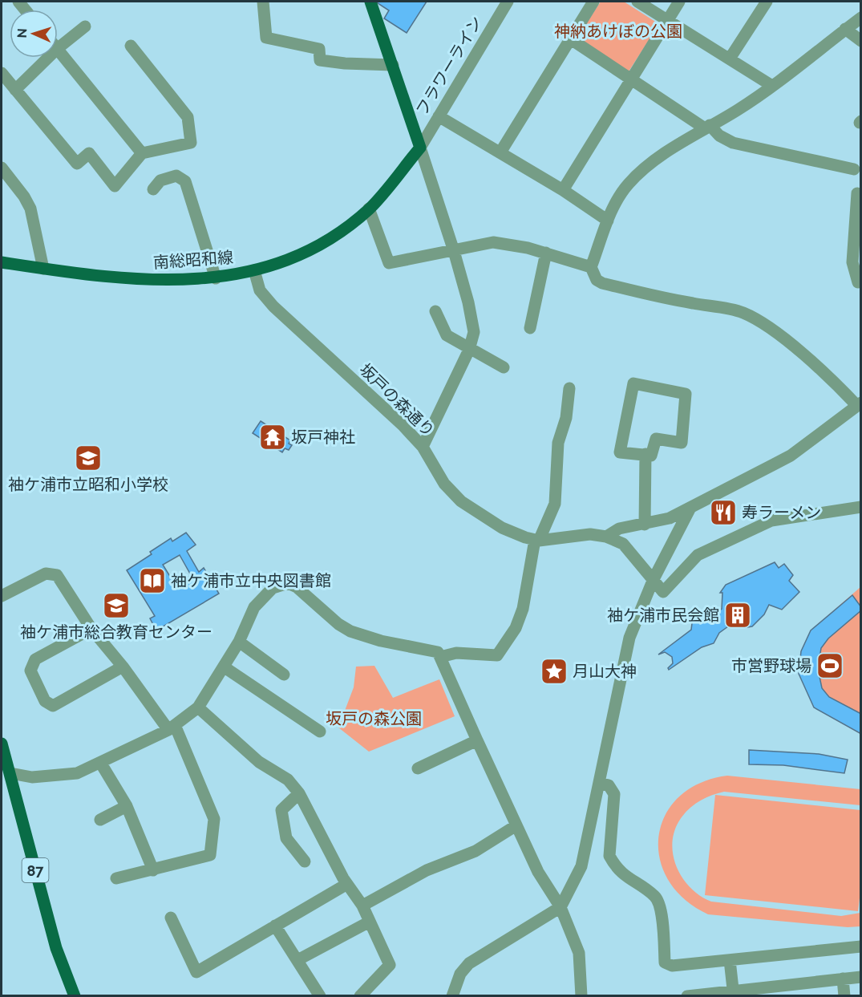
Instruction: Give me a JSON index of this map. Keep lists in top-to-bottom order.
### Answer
{
  "streets": {
    "main road": ["南総昭和線", "87"],
    "street": ["フラワーライン", "坂戸の森通り"]
  },
  "crossings": [
    ["フラワーライン", "南総昭和線"],
    ["南総昭和線", "坂戸の森通り"]
  ],
  "parks": ["神納あけぼの公園", "坂戸の森公園"],
  "places": {
    "temple": ["坂戸神社"],
    "school or university": ["袖ケ浦市立昭和小学校", "袖ケ浦市総合教育センター"],
    "restaurant": ["寿ラーメン"],
    "library": ["袖ケ浦市立中央図書館"],
    "building": ["袖ケ浦市民会館"],
    "sports": ["市営野球場"],
    "place": ["月山大神"]
  },
  "north": "left"
}
